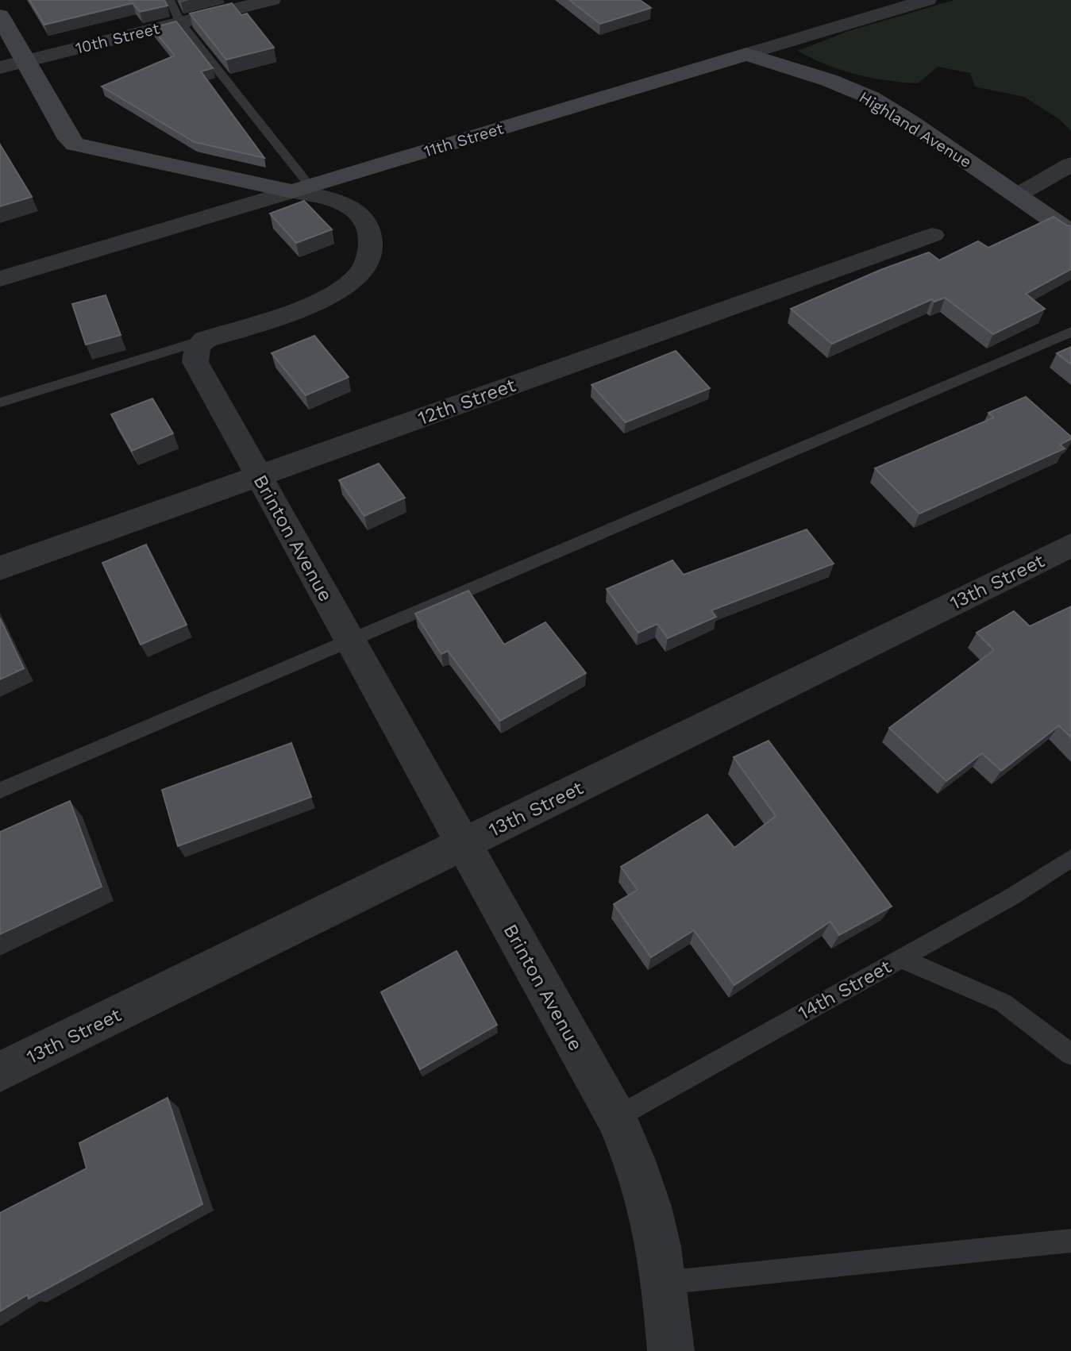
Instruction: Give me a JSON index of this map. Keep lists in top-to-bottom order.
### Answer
{
  "streets": {
    "street": [
      "10th Street",
      "Highland Avenue",
      "11th Street",
      "12th Street",
      "Brinton Avenue",
      "13th Street"
    ],
    "lane": ["14th Street"]
  },
  "crossings": [
    ["Highland Avenue", "11th Street"],
    ["12th Street", "Brinton Avenue"],
    ["Brinton Avenue", "13th Street"],
    ["Brinton Avenue", "14th Street"]
  ]
}
